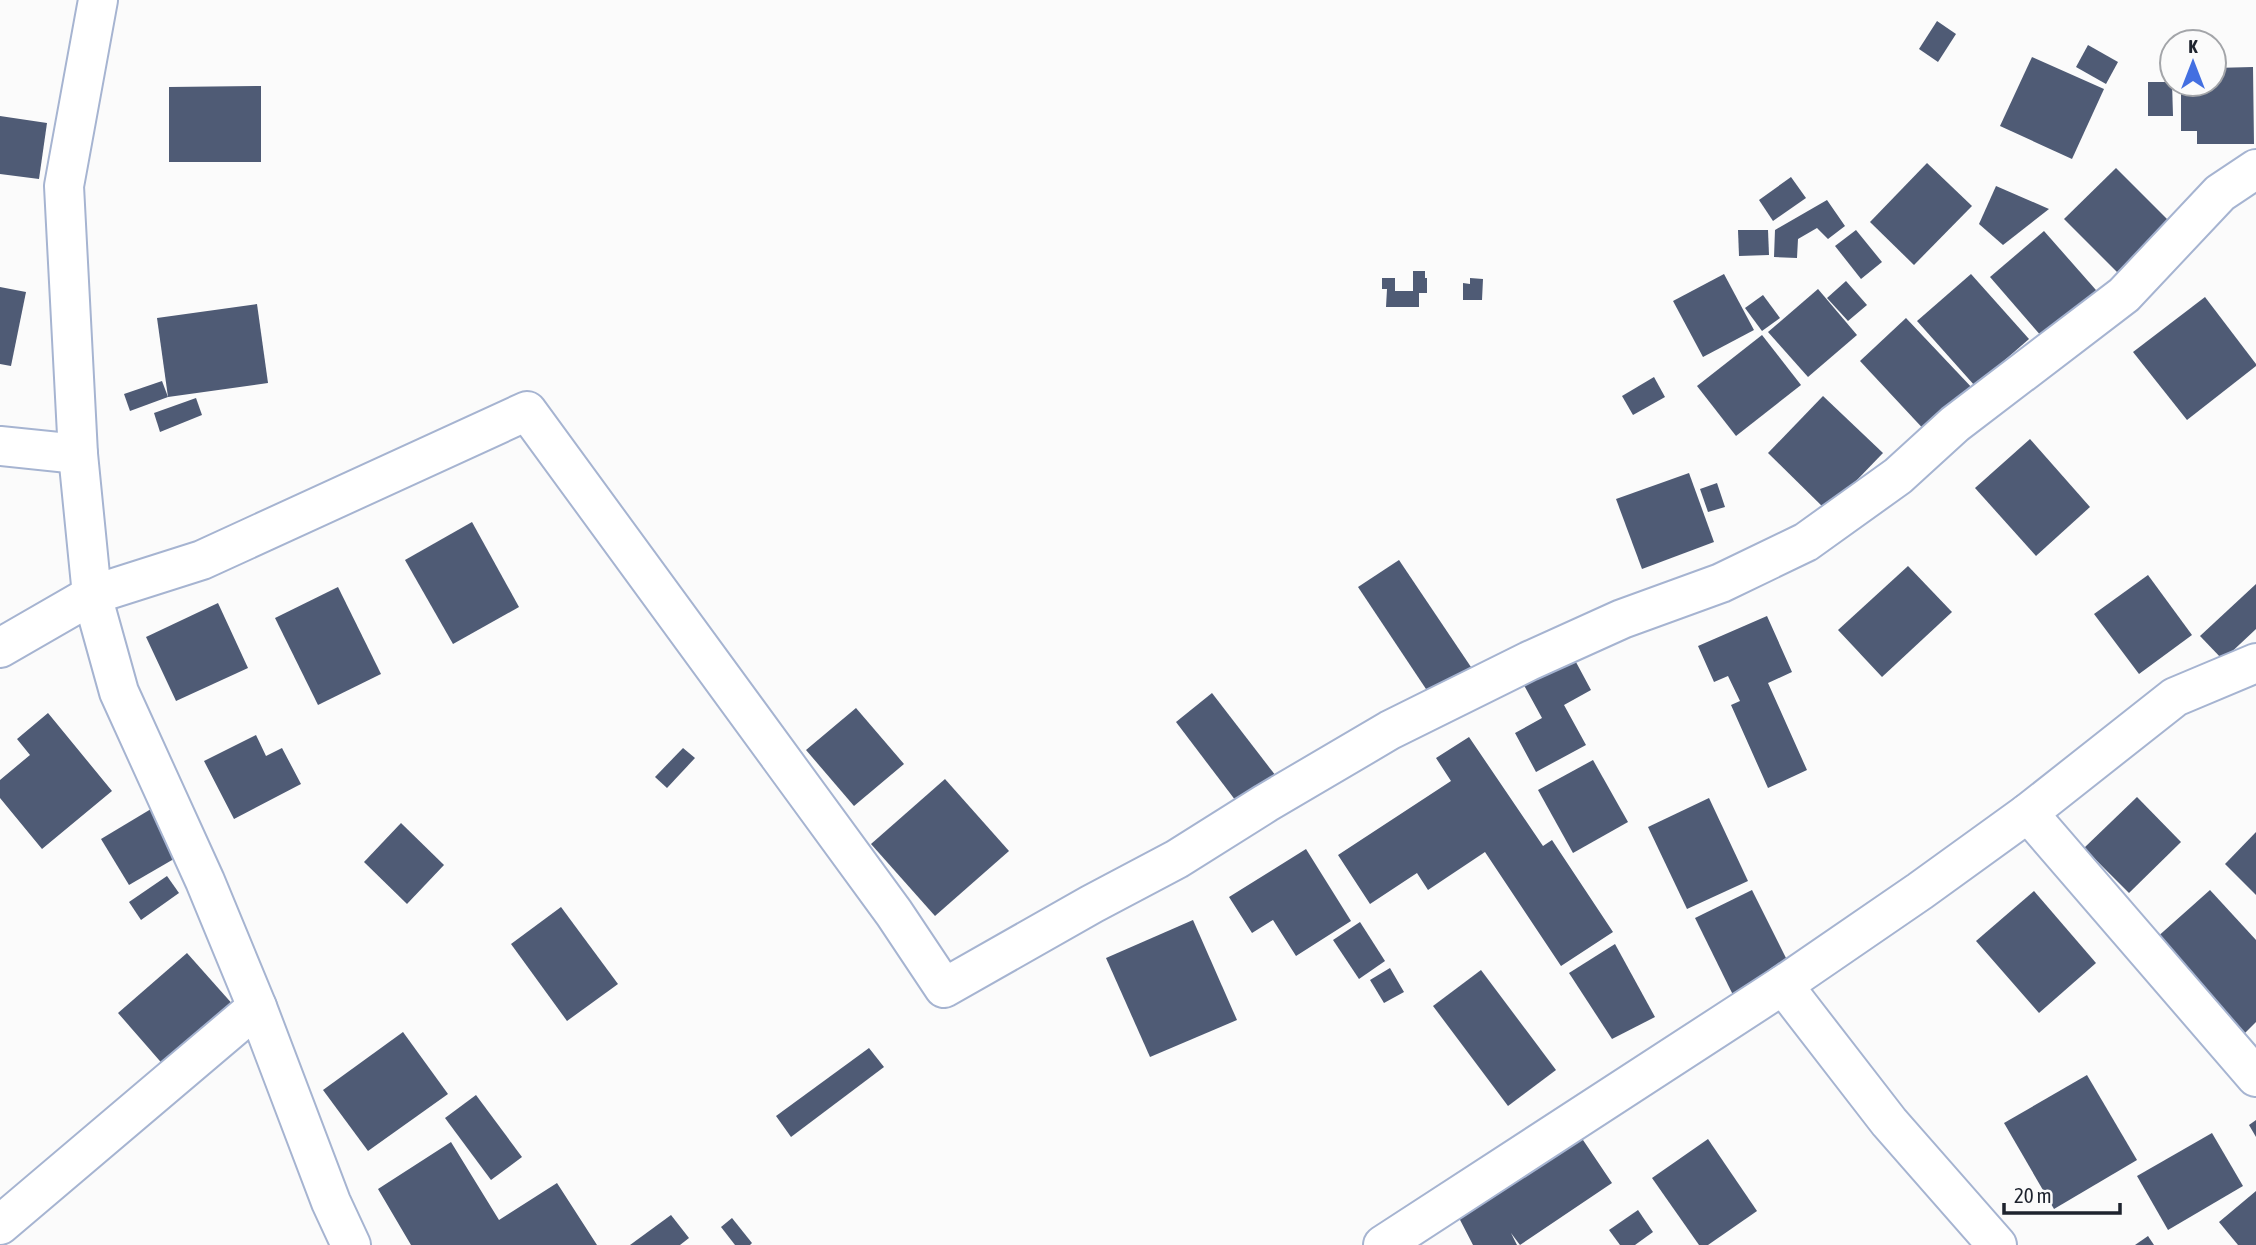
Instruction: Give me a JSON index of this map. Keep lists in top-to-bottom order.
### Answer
{
  "scale_bar": "20 m",
  "north": "top"
}
